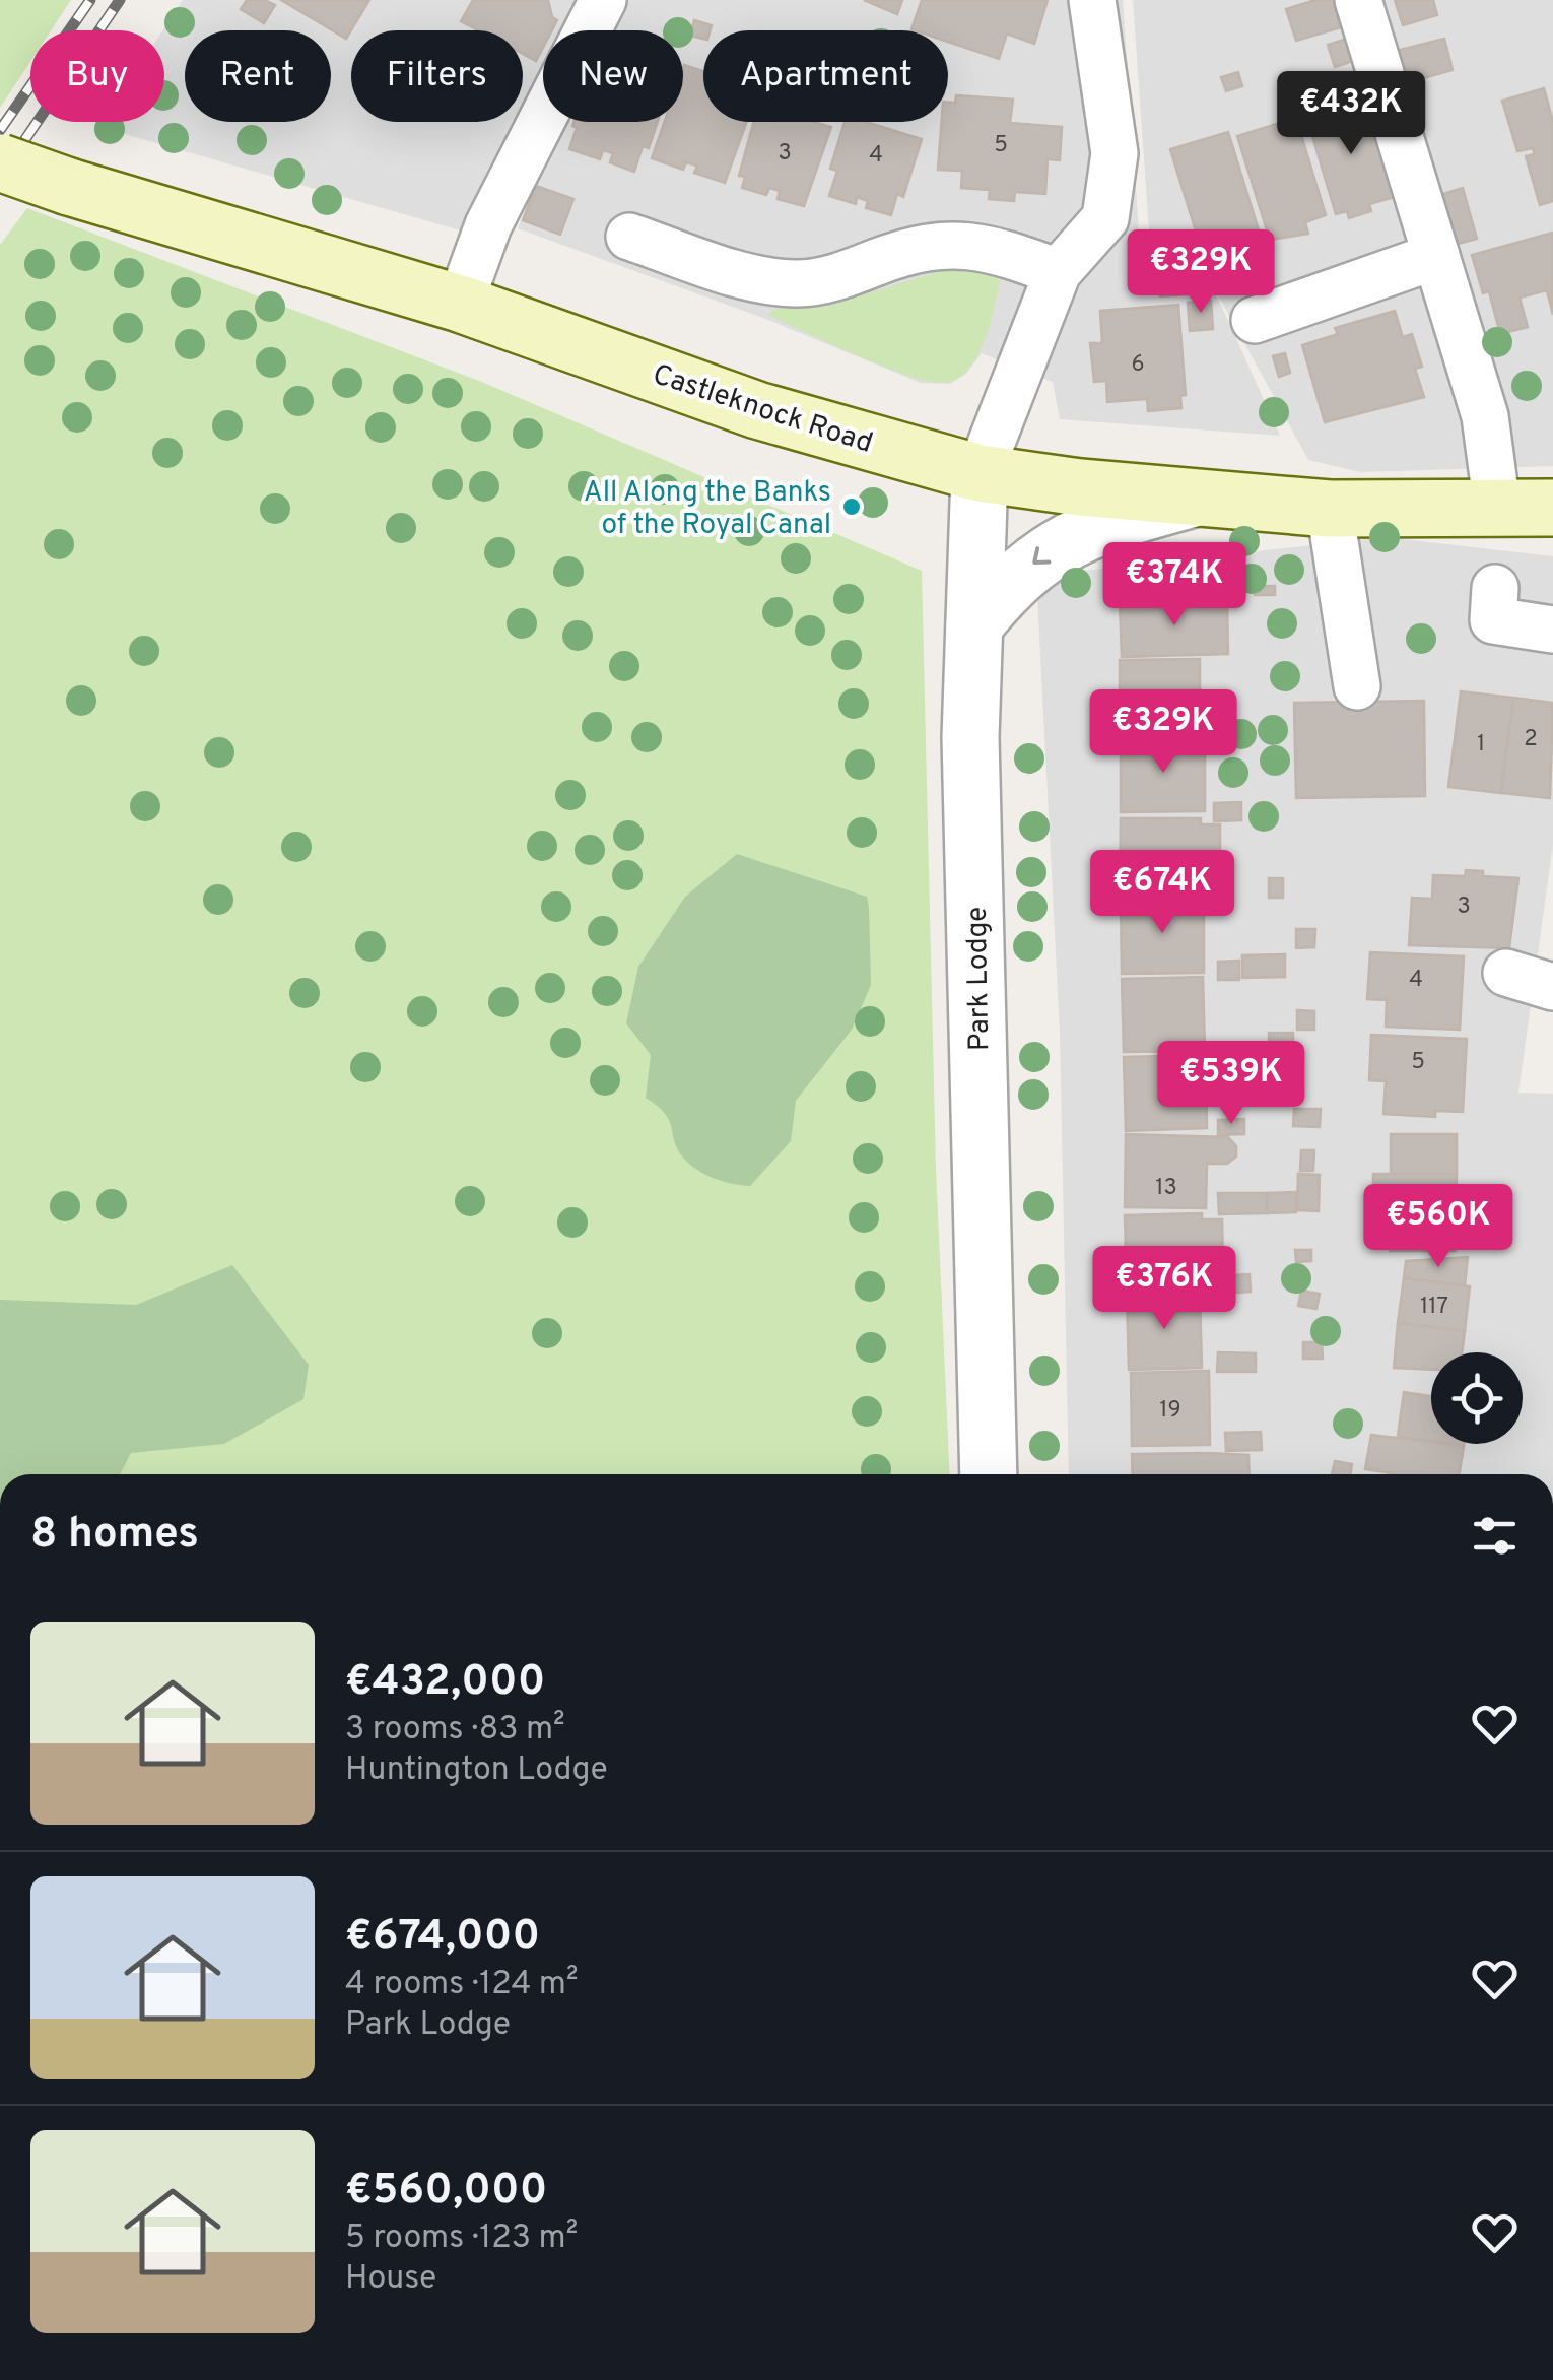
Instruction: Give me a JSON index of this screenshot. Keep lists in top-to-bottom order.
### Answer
{
  "streets": {
    "main road": ["Castleknock Road"],
    "street": ["Park Lodge"]
  },
  "crossings": [
    ["Castleknock Road", "Park Lodge"]
  ],
  "places": ["All Along the Banks of the Royal Canal"],
  "house_numbers": [
    "5",
    "3",
    "4",
    "6",
    "2",
    "1",
    "3",
    "4",
    "5",
    "13",
    "117",
    "19"
  ],
  "page": {
    "chip": [
      "Buy",
      "Rent",
      "Filters",
      "New",
      "Apartment"
    ],
    "price": [
      "€432K",
      "€329K",
      "€374K",
      "€329K",
      "€674K",
      "€539K",
      "€560K",
      "€376K"
    ],
    "heading": "8 homes",
    "list": [
      {
        "name": "€432,000",
        "note": "3 rooms · 83 m² · Huntington Lodge"
      },
      {
        "name": "€674,000",
        "note": "4 rooms · 124 m² · Park Lodge"
      },
      {
        "name": "€560,000",
        "note": "5 rooms · 123 m² · House"
      }
    ]
  }
}
